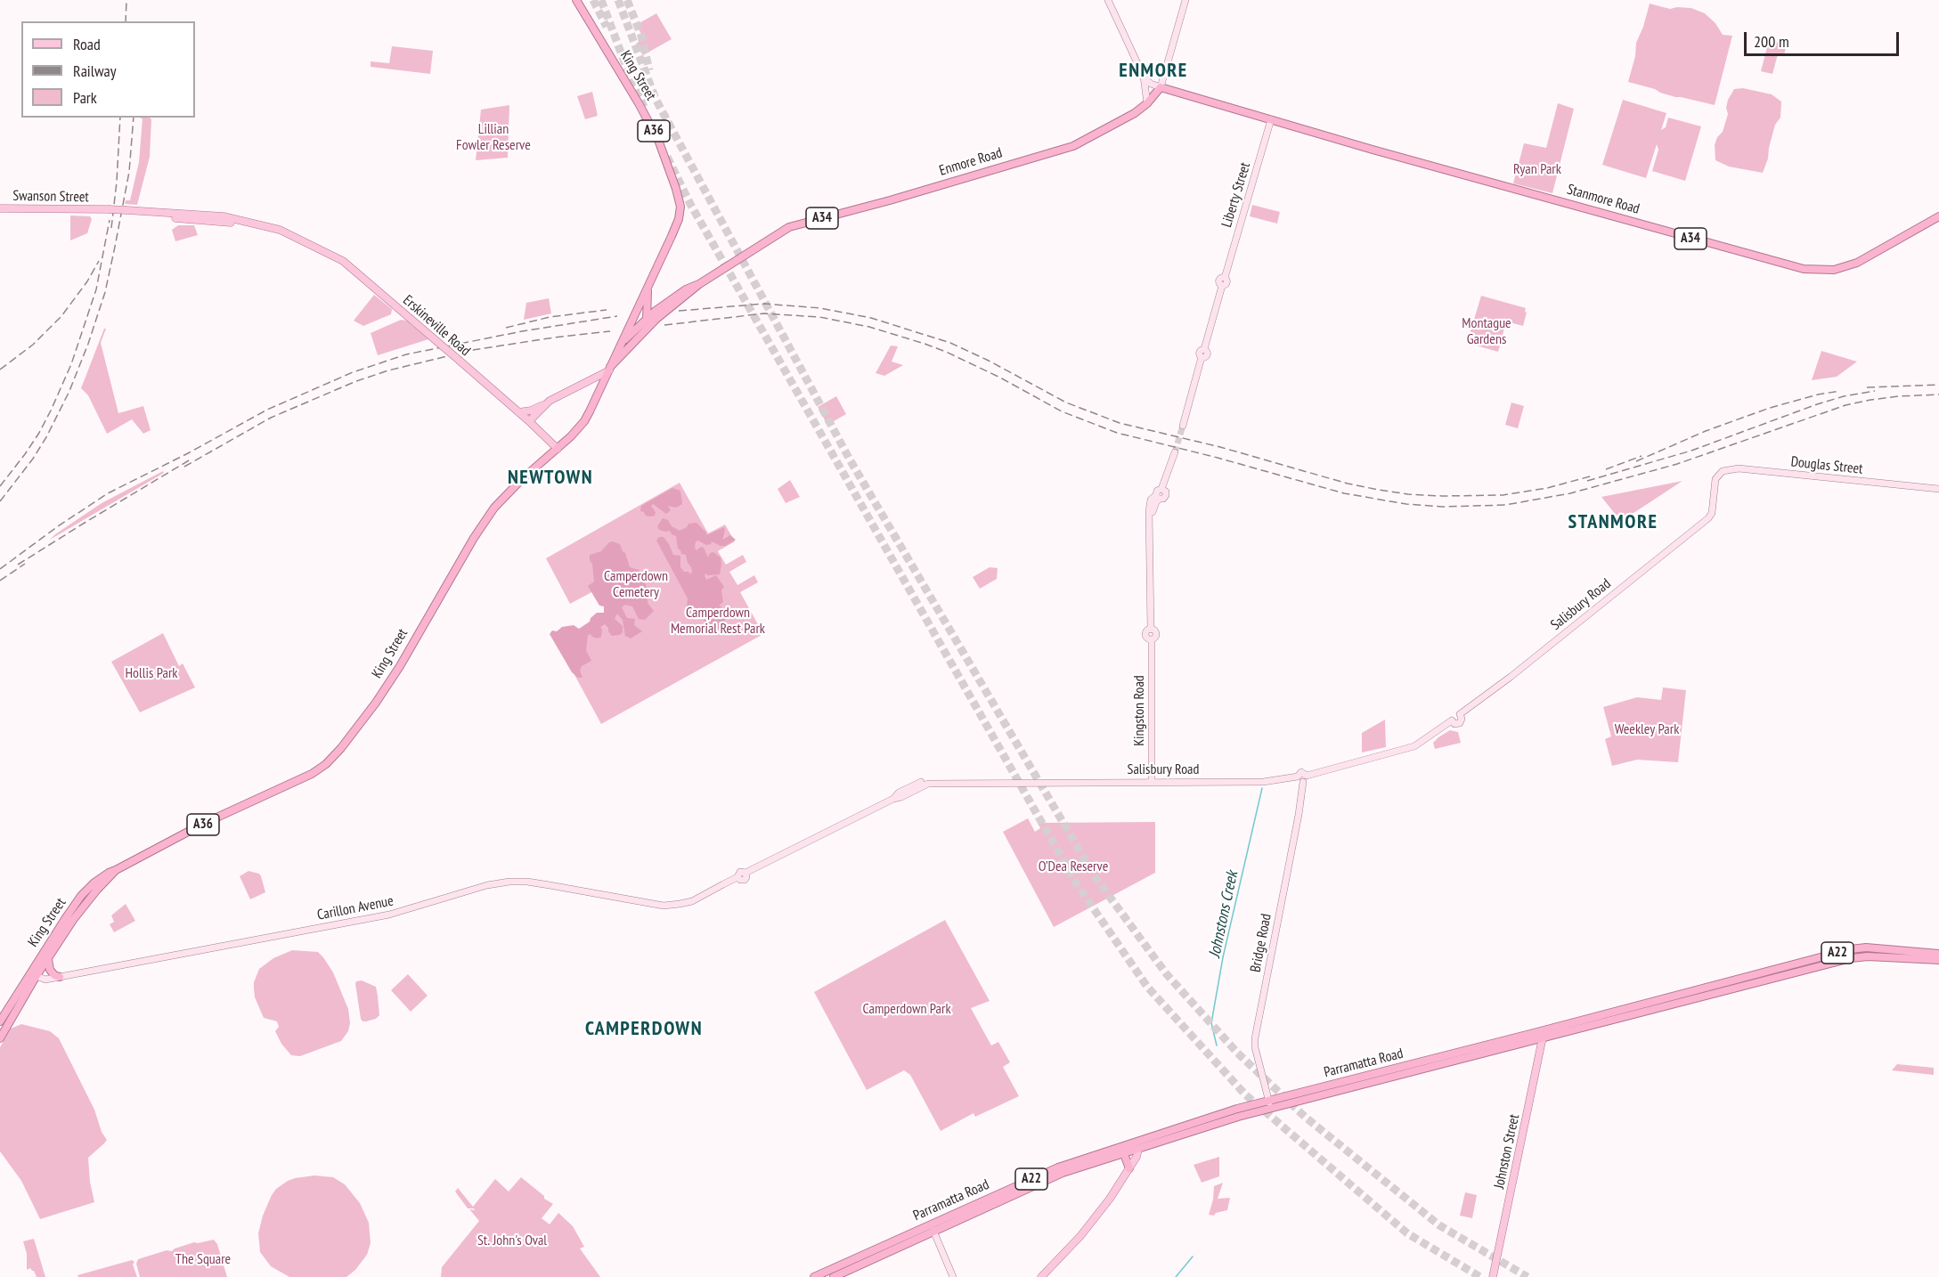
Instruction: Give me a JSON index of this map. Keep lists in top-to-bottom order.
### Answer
{
  "streets": {
    "highway": [
      "King Street",
      "A36",
      "Enmore Road",
      "Stanmore Road",
      "A34",
      "A22",
      "Parramatta Road"
    ],
    "main road": [
      "Liberty Street",
      "Swanson Street",
      "Erskineville Road",
      "Douglas Street",
      "Salisbury Road",
      "Kingston Road",
      "Carillon Avenue",
      "Bridge Road",
      "Johnston Street"
    ]
  },
  "crossings": [
    ["King Street", "A36"],
    ["King Street", "Enmore Road"],
    ["King Street", "Erskineville Road"],
    ["King Street", "Carillon Avenue"],
    ["A36", "Carillon Avenue"],
    ["Enmore Road", "Stanmore Road"],
    ["Liberty Street", "Stanmore Road"],
    ["Swanson Street", "Erskineville Road"],
    ["Douglas Street", "Salisbury Road"],
    ["Salisbury Road", "Kingston Road"],
    ["Salisbury Road", "Carillon Avenue"],
    ["Salisbury Road", "Bridge Road"],
    ["Bridge Road", "Parramatta Road"],
    ["Parramatta Road", "Johnston Street"]
  ],
  "districts": [
    "ENMORE",
    "NEWTOWN",
    "STANMORE",
    "CAMPERDOWN"
  ],
  "water": ["Johnstons Creek"],
  "parks": [
    "Lillian Fowler Reserve",
    "Ryan Park",
    "Montague Gardens",
    "Camperdown Cemetery",
    "Camperdown Memorial Rest Park",
    "Hollis Park",
    "Weekley Park",
    "O’Dea Reserve",
    "Camperdown Park",
    "St. John's Oval",
    "The Square"
  ],
  "legend": ["Road", "Railway", "Park"],
  "scale_bar": "200 m"
}
